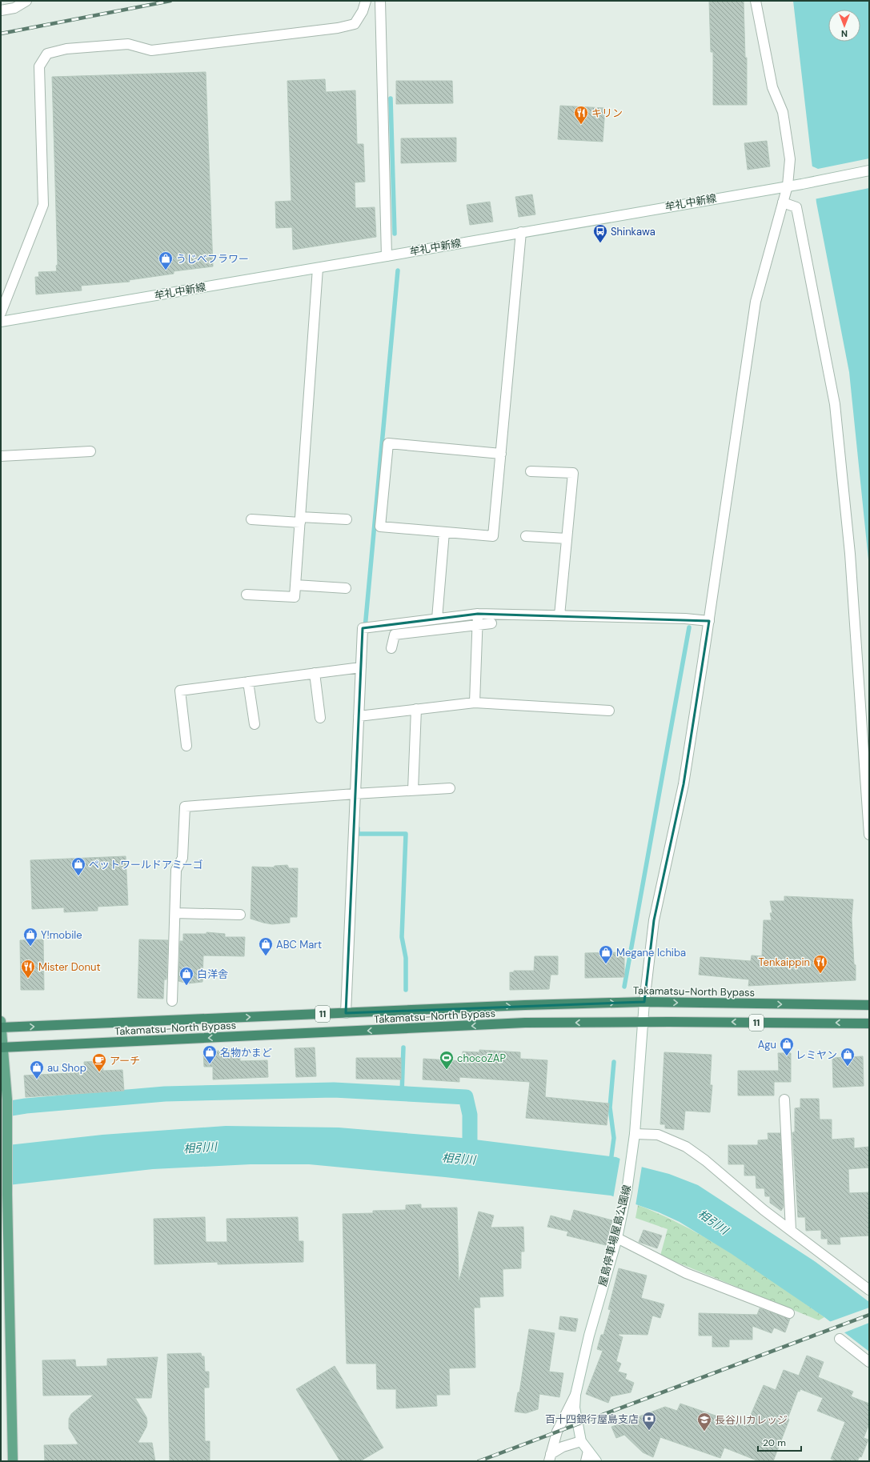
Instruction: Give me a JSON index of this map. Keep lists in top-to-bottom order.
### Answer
{
  "streets": {
    "highway": ["Takamatsu-North Bypass", "11"],
    "street": ["牟礼中新線", "屋島停車場屋島公園線"]
  },
  "crossings": [
    ["牟礼中新線", "屋島停車場屋島公園線"],
    ["Takamatsu-North Bypass", "屋島停車場屋島公園線"]
  ],
  "water": ["相引川"],
  "places": {
    "restaurant": ["キリン", "Tenkaippin", "Mister Donut"],
    "bus stop": ["Shinkawa"],
    "shop": [
      "うじべフラワー",
      "ペットワールドアミーゴ",
      "Y!mobile",
      "ABC Mart",
      "Megane Ichiba",
      "白洋舎",
      "Agu",
      "名物かまど",
      "レミヤン",
      "au Shop"
    ],
    "sports": ["chocoZAP"],
    "cafe": ["アーチ"],
    "bank": ["百十四銀行屋島支店"],
    "school or university": ["長谷川カレッジ"]
  },
  "scale_bar": "20 m",
  "north": "bottom"
}
